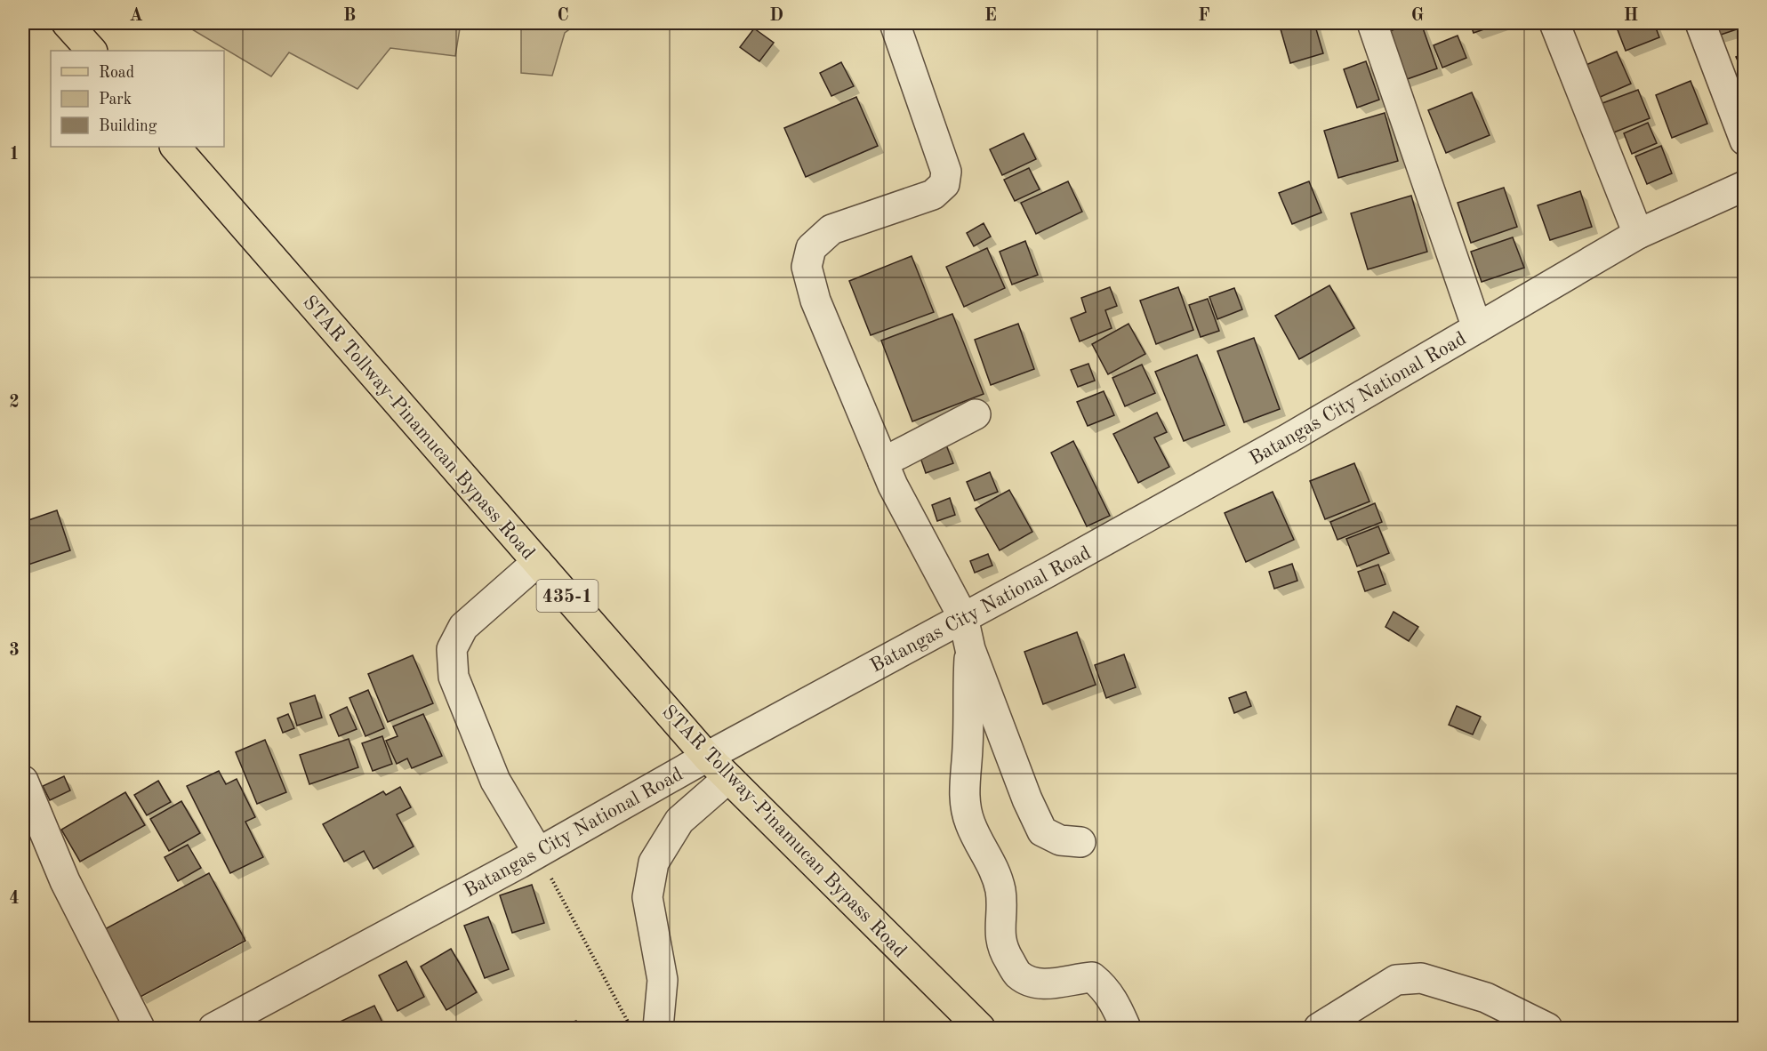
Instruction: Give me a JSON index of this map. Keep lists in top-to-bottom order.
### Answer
{
  "streets": {
    "main road": ["STAR Tollway-Pinamucan Bypass Road", "435-1"],
    "street": ["Batangas City National Road"]
  },
  "crossings": [
    ["Batangas City National Road", "STAR Tollway-Pinamucan Bypass Road"]
  ],
  "legend": ["Road", "Park", "Building"],
  "grid": {
    "columns": [
      "A",
      "B",
      "C",
      "D",
      "E",
      "F",
      "G",
      "H"
    ],
    "rows": [
      "1",
      "2",
      "3",
      "4"
    ]
  }
}
